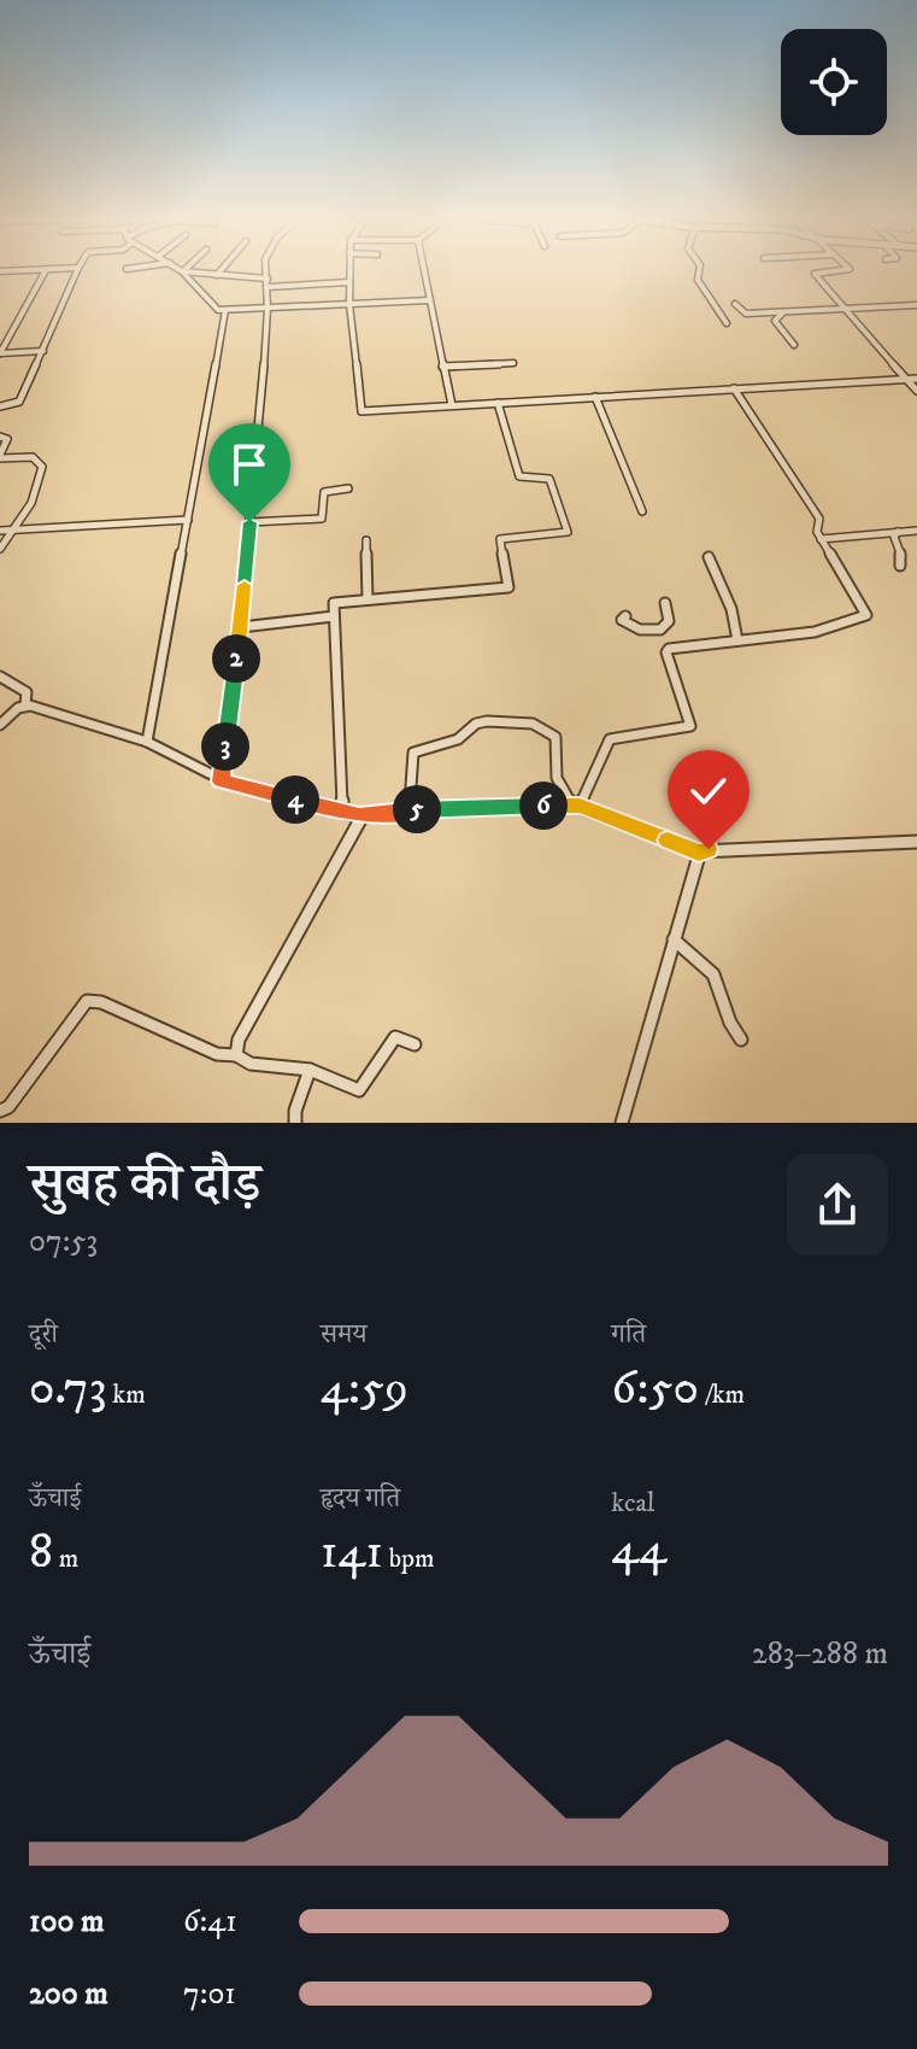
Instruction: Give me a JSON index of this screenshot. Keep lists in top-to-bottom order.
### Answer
{
  "page": {
    "pins": [
      "2",
      "3",
      "4",
      "6",
      "5"
    ],
    "heading": ["सुबह की दौड़", "07:53"],
    "stats": [
      ["दूरी", "0.73 km"],
      ["समय", "4:59"],
      ["गति", "6:50 /km"],
      ["ऊँचाई", "8 m"],
      ["हृदय गति", "141 bpm"],
      ["kcal", "44"]
    ],
    "chart": ["ऊँचाई", "283–288 m"],
    "list": [
      {
        "name": "100 m",
        "note": "6:41"
      },
      {
        "name": "200 m",
        "note": "7:01"
      }
    ]
  }
}
